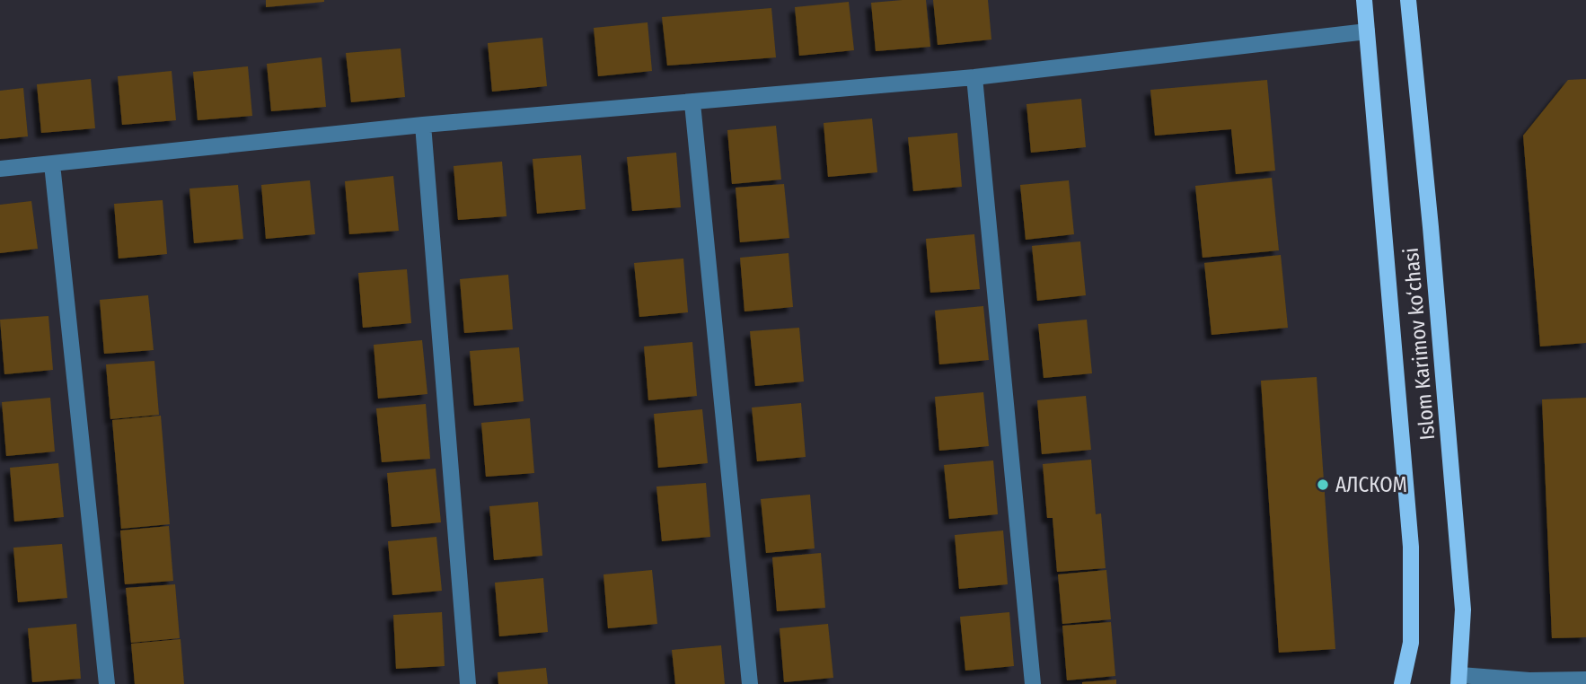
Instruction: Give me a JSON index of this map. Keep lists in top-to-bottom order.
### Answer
{
  "streets": {
    "main road": ["Islom Karimov ko‘chasi"]
  },
  "places": ["АЛСКОМ"]
}
